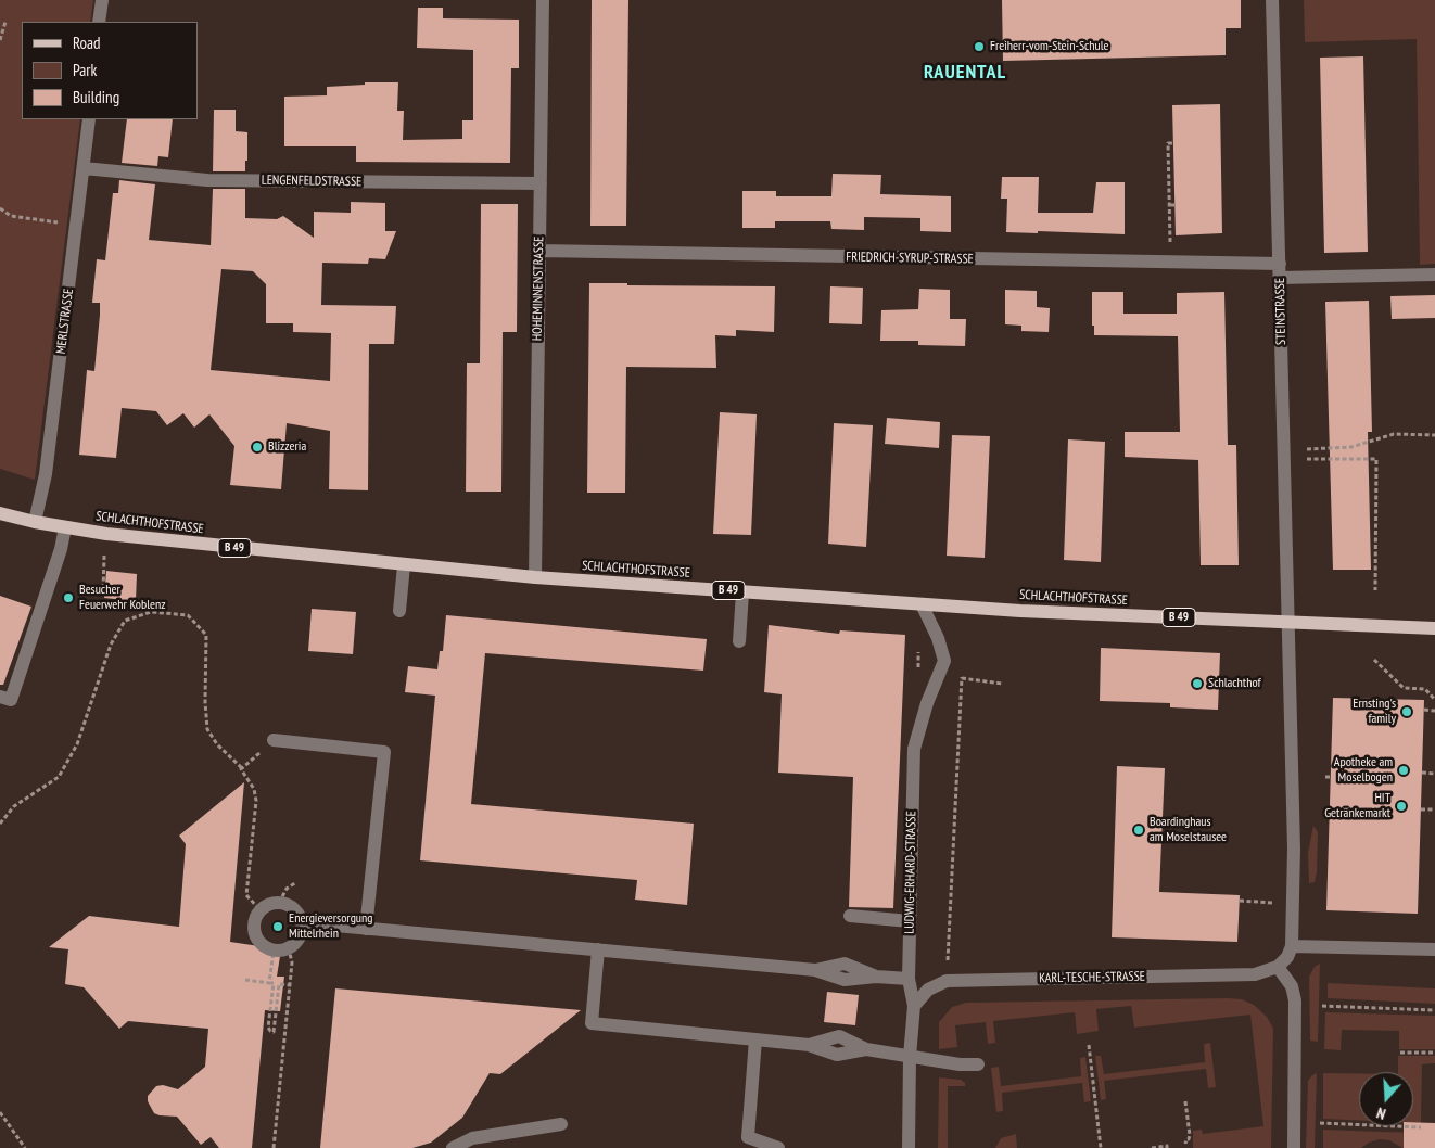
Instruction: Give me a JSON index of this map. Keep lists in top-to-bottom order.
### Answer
{
  "streets": {
    "main road": ["SCHLACHTHOFSTRASSE", "B 49"],
    "street": [
      "LENGENFELDSTRASSE",
      "FRIEDRICH-SYRUP-STRASSE",
      "HOHEMINNENSTRASSE",
      "STEINSTRASSE",
      "MERLSTRASSE",
      "LUDWIG-ERHARD-STRASSE",
      "KARL-TESCHE-STRASSE"
    ]
  },
  "crossings": [
    ["LENGENFELDSTRASSE", "HOHEMINNENSTRASSE"],
    ["LENGENFELDSTRASSE", "MERLSTRASSE"],
    ["FRIEDRICH-SYRUP-STRASSE", "HOHEMINNENSTRASSE"],
    ["FRIEDRICH-SYRUP-STRASSE", "STEINSTRASSE"],
    ["HOHEMINNENSTRASSE", "SCHLACHTHOFSTRASSE"],
    ["STEINSTRASSE", "SCHLACHTHOFSTRASSE"],
    ["MERLSTRASSE", "SCHLACHTHOFSTRASSE"],
    ["SCHLACHTHOFSTRASSE", "LUDWIG-ERHARD-STRASSE"],
    ["LUDWIG-ERHARD-STRASSE", "KARL-TESCHE-STRASSE"]
  ],
  "districts": ["RAUENTAL"],
  "places": [
    "Freiherr-vom-Stein-Schule",
    "Blizzeria",
    "Besucher Feuerwehr Koblenz",
    "Schlachthof",
    "Ernsting's family",
    "Apotheke am Moselbogen",
    "HIT Getränkemarkt",
    "Boardinghaus am Moselstausee",
    "Energieversorgung Mittelrhein"
  ],
  "legend": ["Road", "Park", "Building"],
  "north": "bottom"
}
